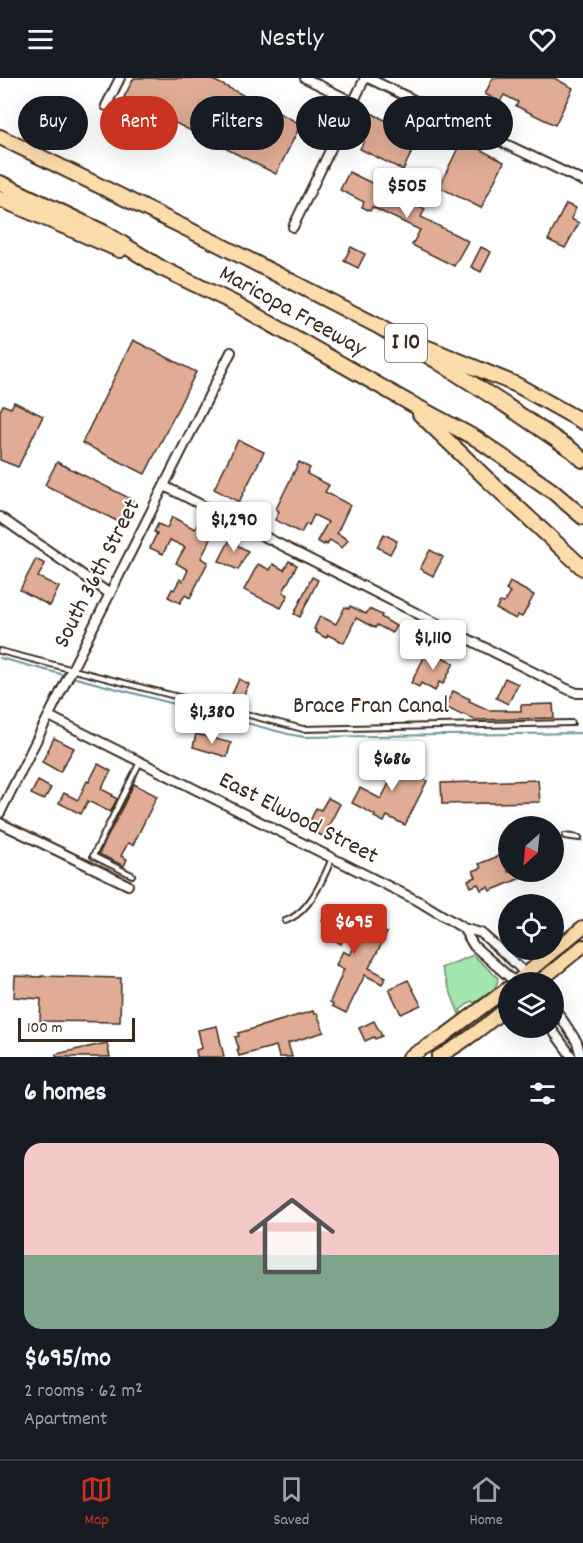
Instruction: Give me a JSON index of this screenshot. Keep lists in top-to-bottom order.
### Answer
{
  "streets": {
    "highway": ["Maricopa Freeway", "I 10"],
    "street": ["South 36th Street", "East Elwood Street"],
    "lane": ["Brace Fran Canal"]
  },
  "crossings": [
    ["South 36th Street", "Brace Fran Canal"],
    ["South 36th Street", "East Elwood Street"]
  ],
  "scale_bar": "100 m",
  "north": "bottom left",
  "page": {
    "header": "Nestly",
    "chip": [
      "Buy",
      "Rent",
      "Filters",
      "New",
      "Apartment"
    ],
    "price": [
      "$505",
      "$1,290",
      "$1,110",
      "$1,380",
      "$686",
      "$695"
    ],
    "scale": "100 m",
    "heading": "6 homes",
    "list": [
      {
        "name": "$695/mo",
        "note": "2 rooms · 62 m² · Apartment"
      }
    ],
    "tabs": ["Map", "Saved", "Home"]
  }
}
